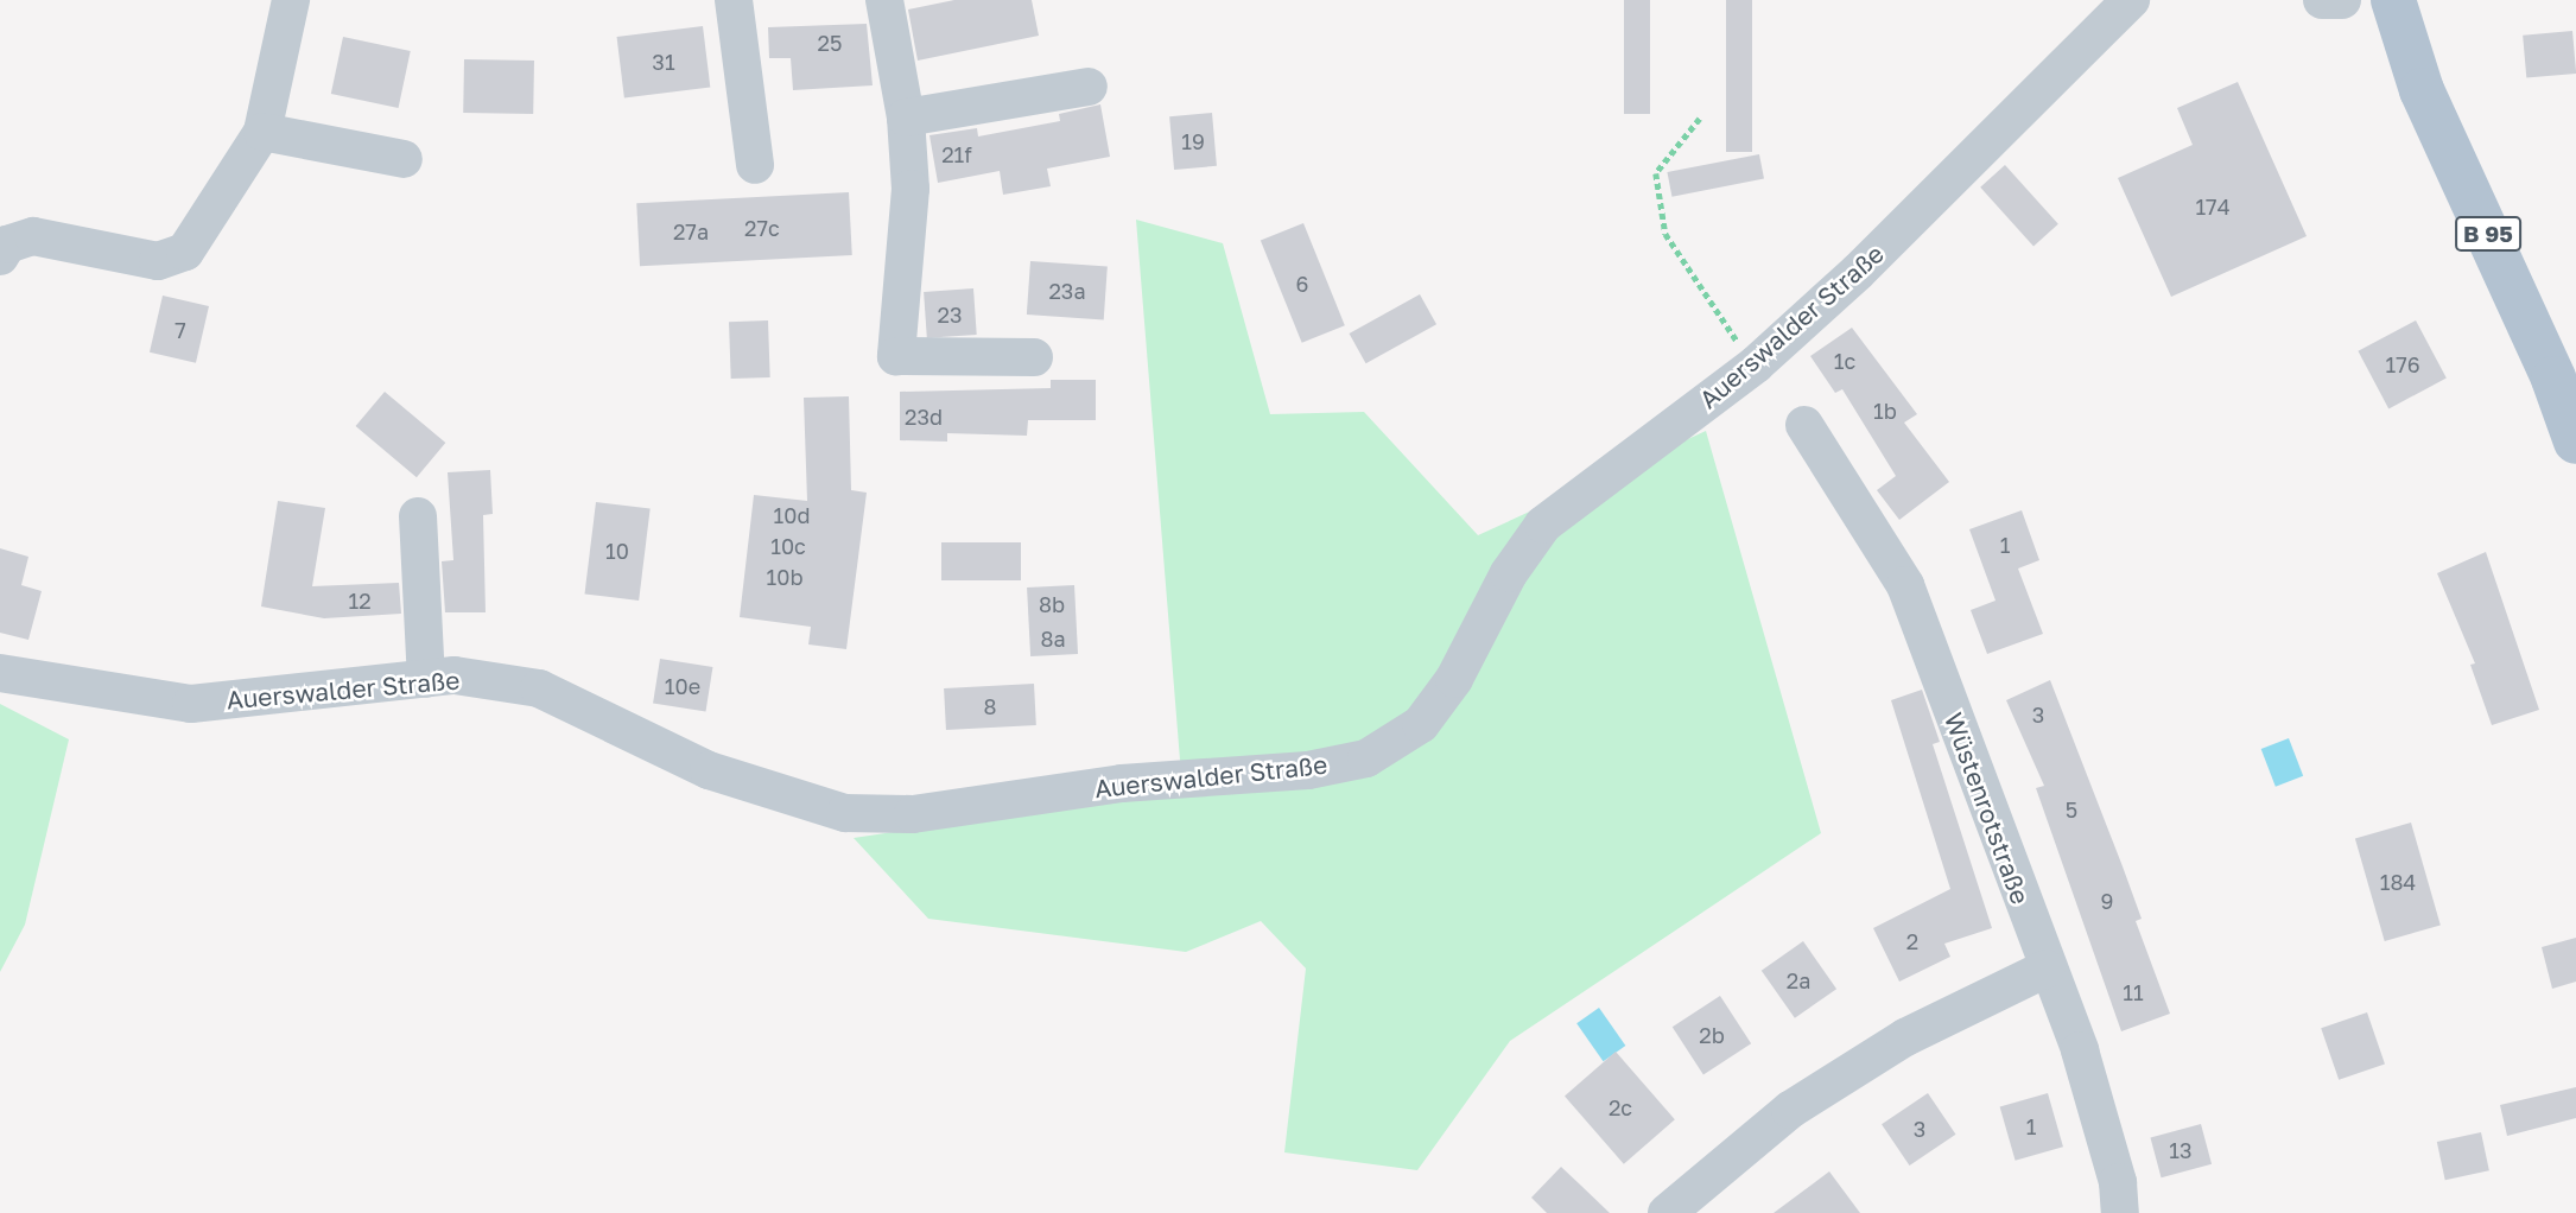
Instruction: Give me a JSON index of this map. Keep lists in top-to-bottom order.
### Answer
{
  "streets": {
    "main road": ["B 95"],
    "street": ["Auerswalder Straße", "Wüstenrotstraße"]
  },
  "house_numbers": [
    "25",
    "31",
    "19",
    "21f",
    "174",
    "27c",
    "27a",
    "6",
    "23a",
    "23",
    "7",
    "1c",
    "176",
    "1b",
    "23d",
    "10d",
    "1",
    "10c",
    "10",
    "10b",
    "12",
    "8b",
    "8a",
    "10e",
    "8",
    "3",
    "5",
    "184",
    "9",
    "2",
    "2a",
    "11",
    "2b",
    "2c",
    "1",
    "3",
    "13"
  ]
}
